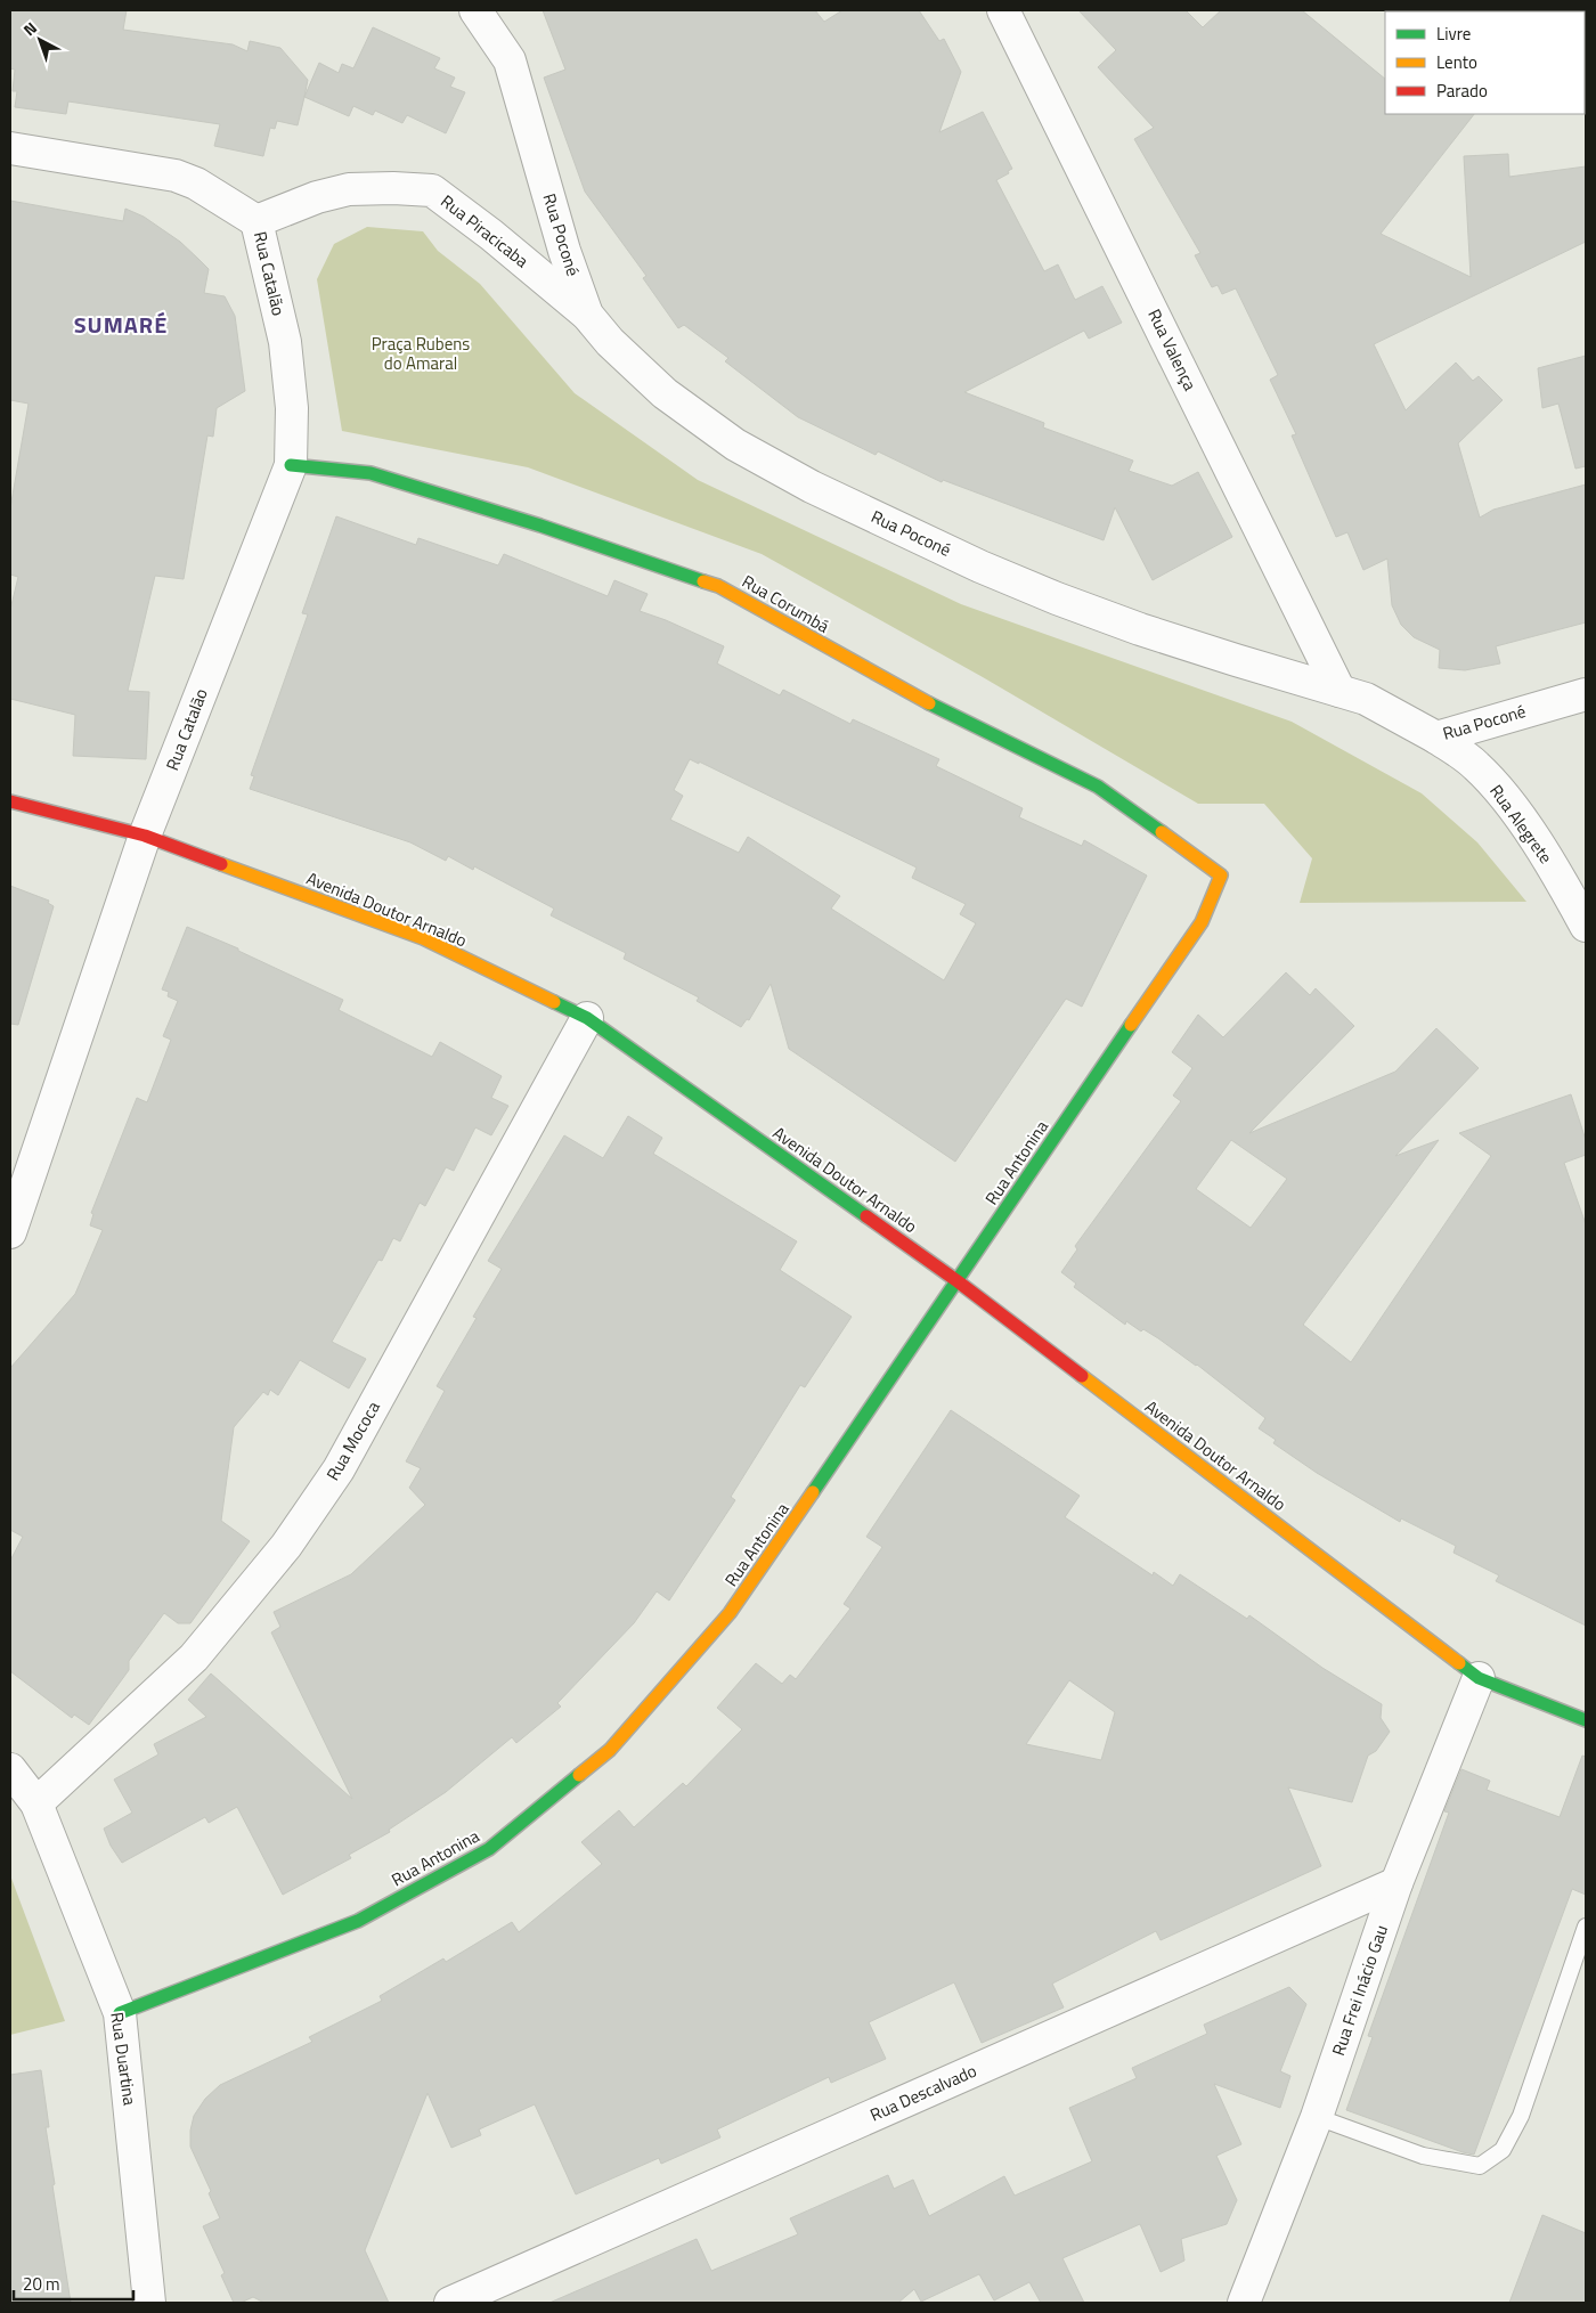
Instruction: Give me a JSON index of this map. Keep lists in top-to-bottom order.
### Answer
{
  "streets": {
    "street": [
      "Rua Piracicaba",
      "Rua Poconé",
      "Rua Catalão",
      "Rua Valença",
      "Rua Corumbá",
      "Rua Alegrete",
      "Avenida Doutor Arnaldo",
      "Rua Antonina",
      "Rua Mococa",
      "Rua Frei Inácio Gau",
      "Rua Duartina",
      "Rua Descalvado"
    ]
  },
  "crossings": [
    ["Rua Piracicaba", "Rua Poconé"],
    ["Rua Piracicaba", "Rua Catalão"],
    ["Rua Poconé", "Rua Valença"],
    ["Rua Poconé", "Rua Alegrete"],
    ["Rua Catalão", "Rua Corumbá"],
    ["Rua Catalão", "Avenida Doutor Arnaldo"],
    ["Rua Corumbá", "Rua Antonina"],
    ["Avenida Doutor Arnaldo", "Rua Antonina"],
    ["Avenida Doutor Arnaldo", "Rua Mococa"],
    ["Avenida Doutor Arnaldo", "Rua Frei Inácio Gau"],
    ["Rua Antonina", "Rua Duartina"],
    ["Rua Mococa", "Rua Duartina"],
    ["Rua Frei Inácio Gau", "Rua Descalvado"]
  ],
  "districts": ["SUMARÉ"],
  "parks": ["Praça Rubens do Amaral"],
  "legend": ["Livre", "Lento", "Parado"],
  "scale_bar": "20 m",
  "north": "top left"
}
